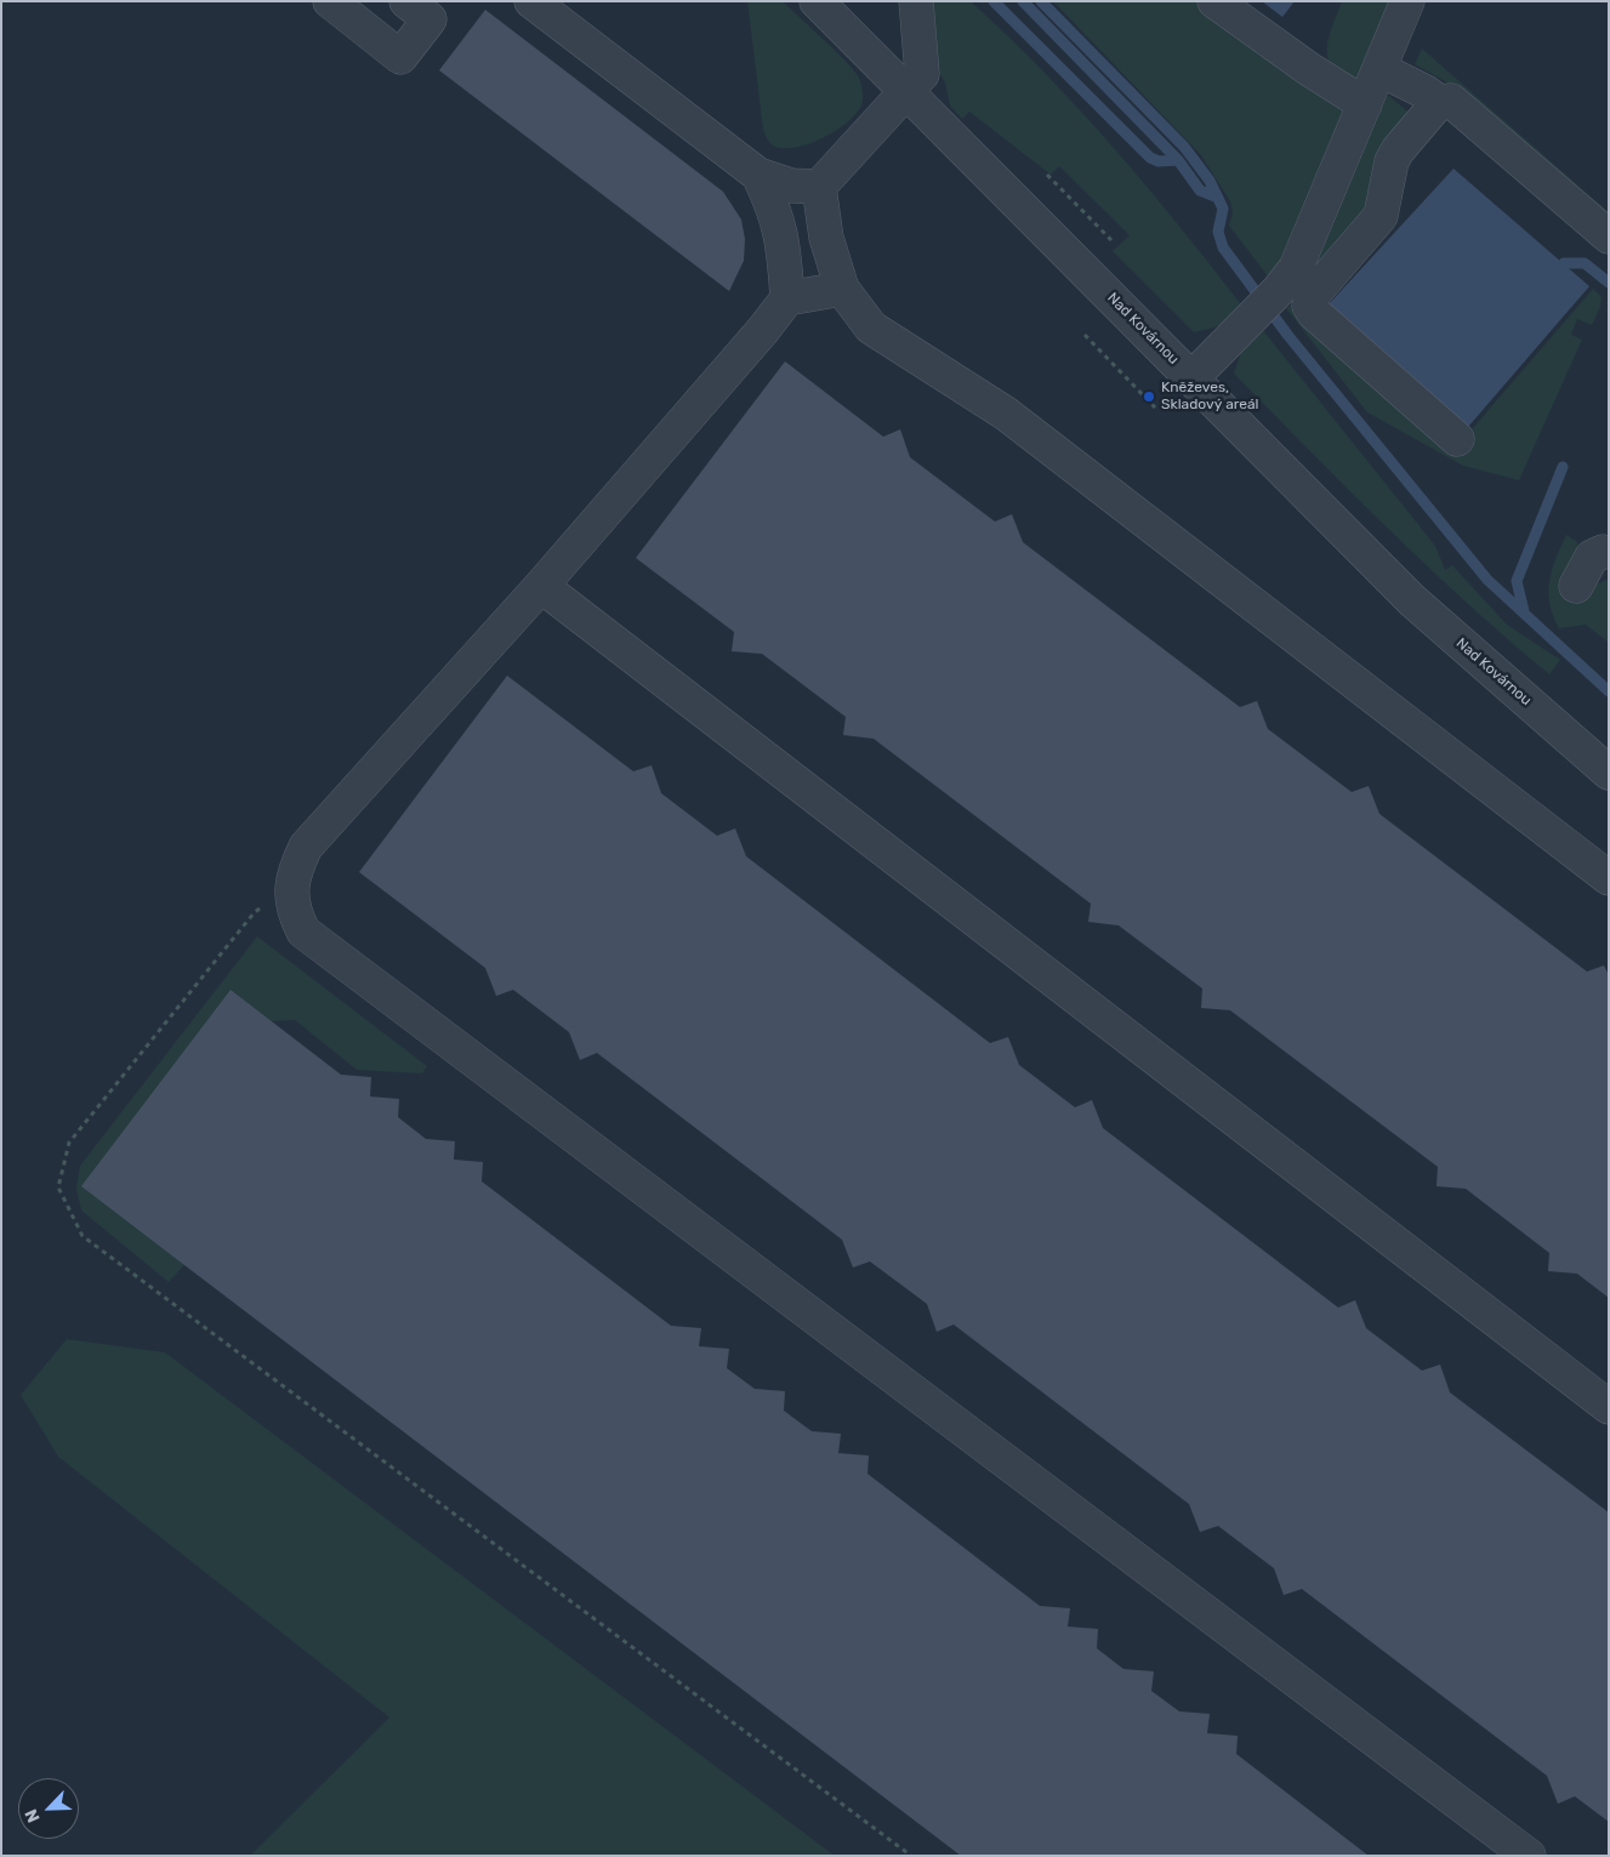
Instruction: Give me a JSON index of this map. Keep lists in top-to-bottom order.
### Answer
{
  "streets": {
    "street": ["Nad Kovárnou"]
  },
  "places": ["Kněževes, Skladový areál"],
  "north": "bottom left"
}
